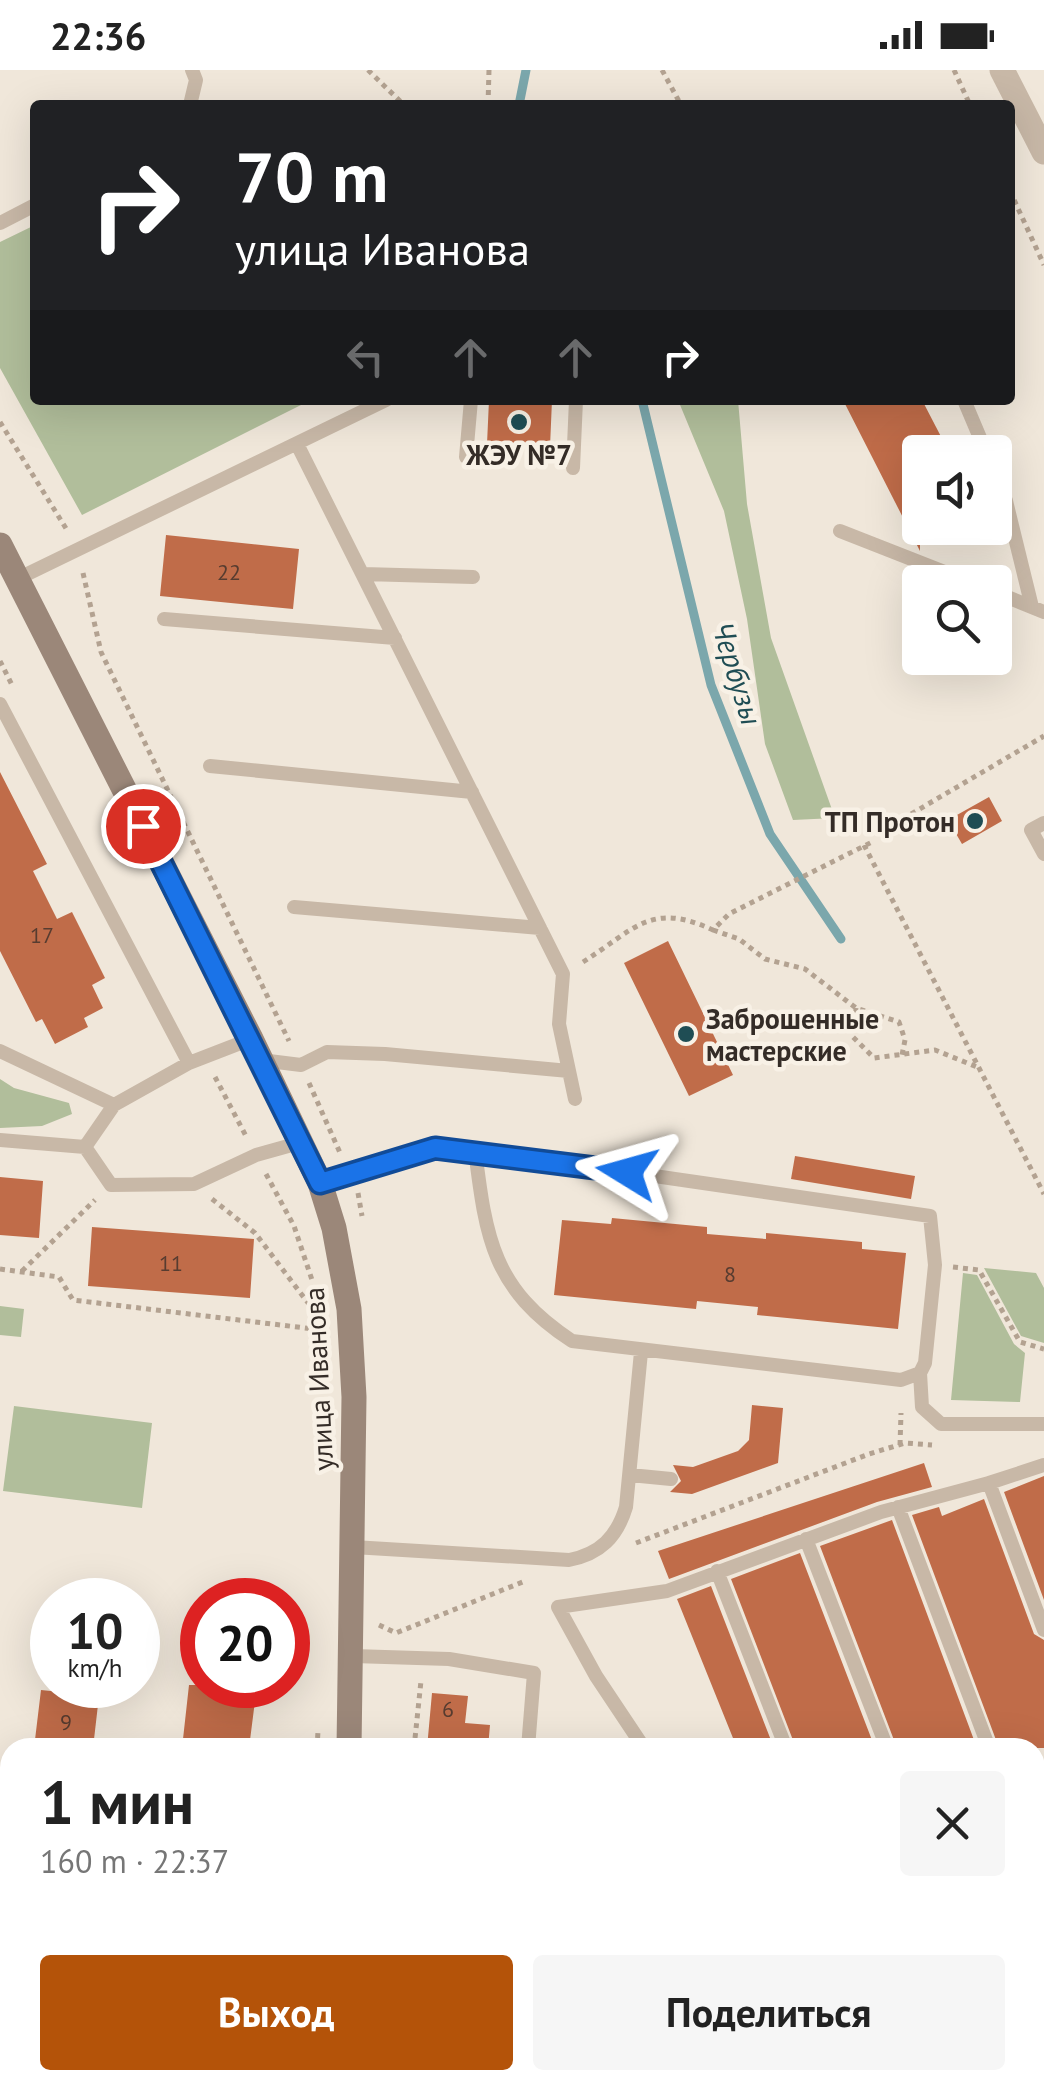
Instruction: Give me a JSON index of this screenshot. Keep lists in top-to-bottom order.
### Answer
{
  "streets": {
    "street": ["улица Иванова"]
  },
  "water": ["Чербузы"],
  "places": ["ЖЭУ №7", "ТП Протон", "Заброшенные мастерские"],
  "house_numbers": [
    "22",
    "17",
    "11",
    "8",
    "6",
    "9"
  ],
  "page": {
    "status": "22:36",
    "turn": ["70 m", "улица Иванова"],
    "speed": "10 km/h",
    "limit": "20",
    "heading": ["1 мин", "160 m · 22:37"],
    "buttons": ["Выход", "Поделиться"]
  }
}
